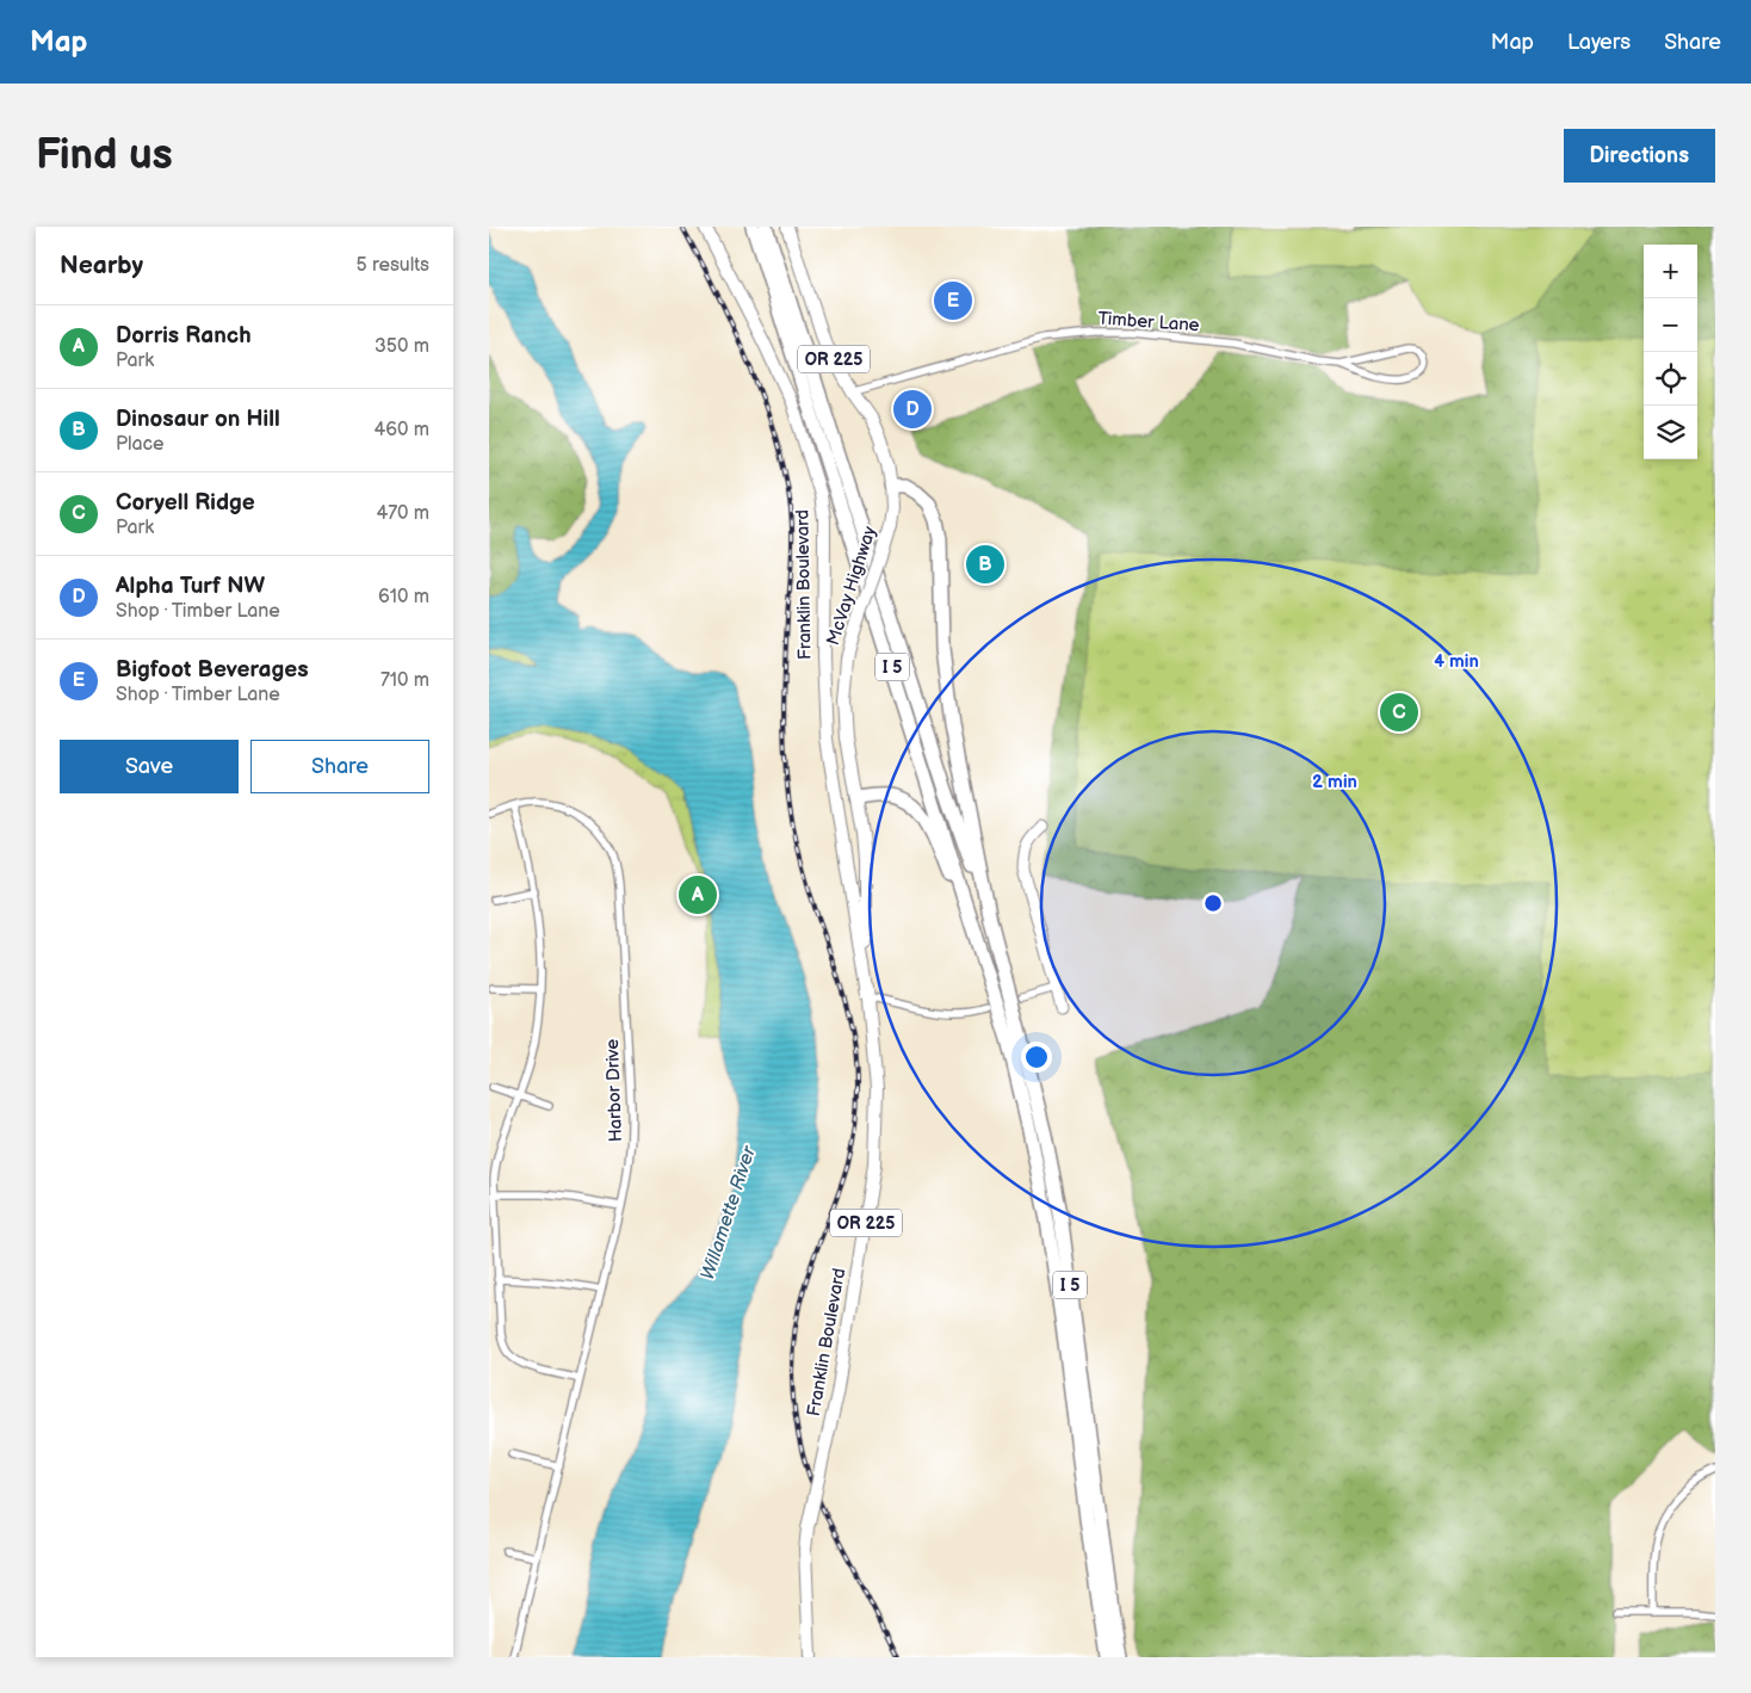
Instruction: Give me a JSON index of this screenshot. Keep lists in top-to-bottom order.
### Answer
{
  "streets": {
    "highway": ["I 5"],
    "main road": ["OR 225", "Franklin Boulevard", "McVay Highway"],
    "street": ["Timber Lane", "Harbor Drive"]
  },
  "crossings": [
    ["Timber Lane", "McVay Highway"],
    ["Franklin Boulevard", "McVay Highway"]
  ],
  "water": ["Willamette River"],
  "page": {
    "header": "Map",
    "nav": ["Map", "Layers", "Share"],
    "buttons": [
      "Directions",
      ["Save", "Share"]
    ],
    "title": "Find us",
    "heading": ["Nearby", "5 results"],
    "map_buttons": ["+", "−"],
    "pins": [
      "E",
      "D",
      "B",
      "C",
      "A"
    ],
    "list": [
      {
        "mark": "A",
        "name": "Dorris Ranch",
        "note": "Park",
        "value": "350 m"
      },
      {
        "mark": "B",
        "name": "Dinosaur on Hill",
        "note": "Place",
        "value": "460 m"
      },
      {
        "mark": "C",
        "name": "Coryell Ridge",
        "note": "Park",
        "value": "470 m"
      },
      {
        "mark": "D",
        "name": "Alpha Turf NW",
        "note": "Shop · Timber Lane",
        "value": "610 m"
      },
      {
        "mark": "E",
        "name": "Bigfoot Beverages",
        "note": "Shop · Timber Lane",
        "value": "710 m"
      }
    ]
  },
  "rings": ["4 min", "2 min"]
}
